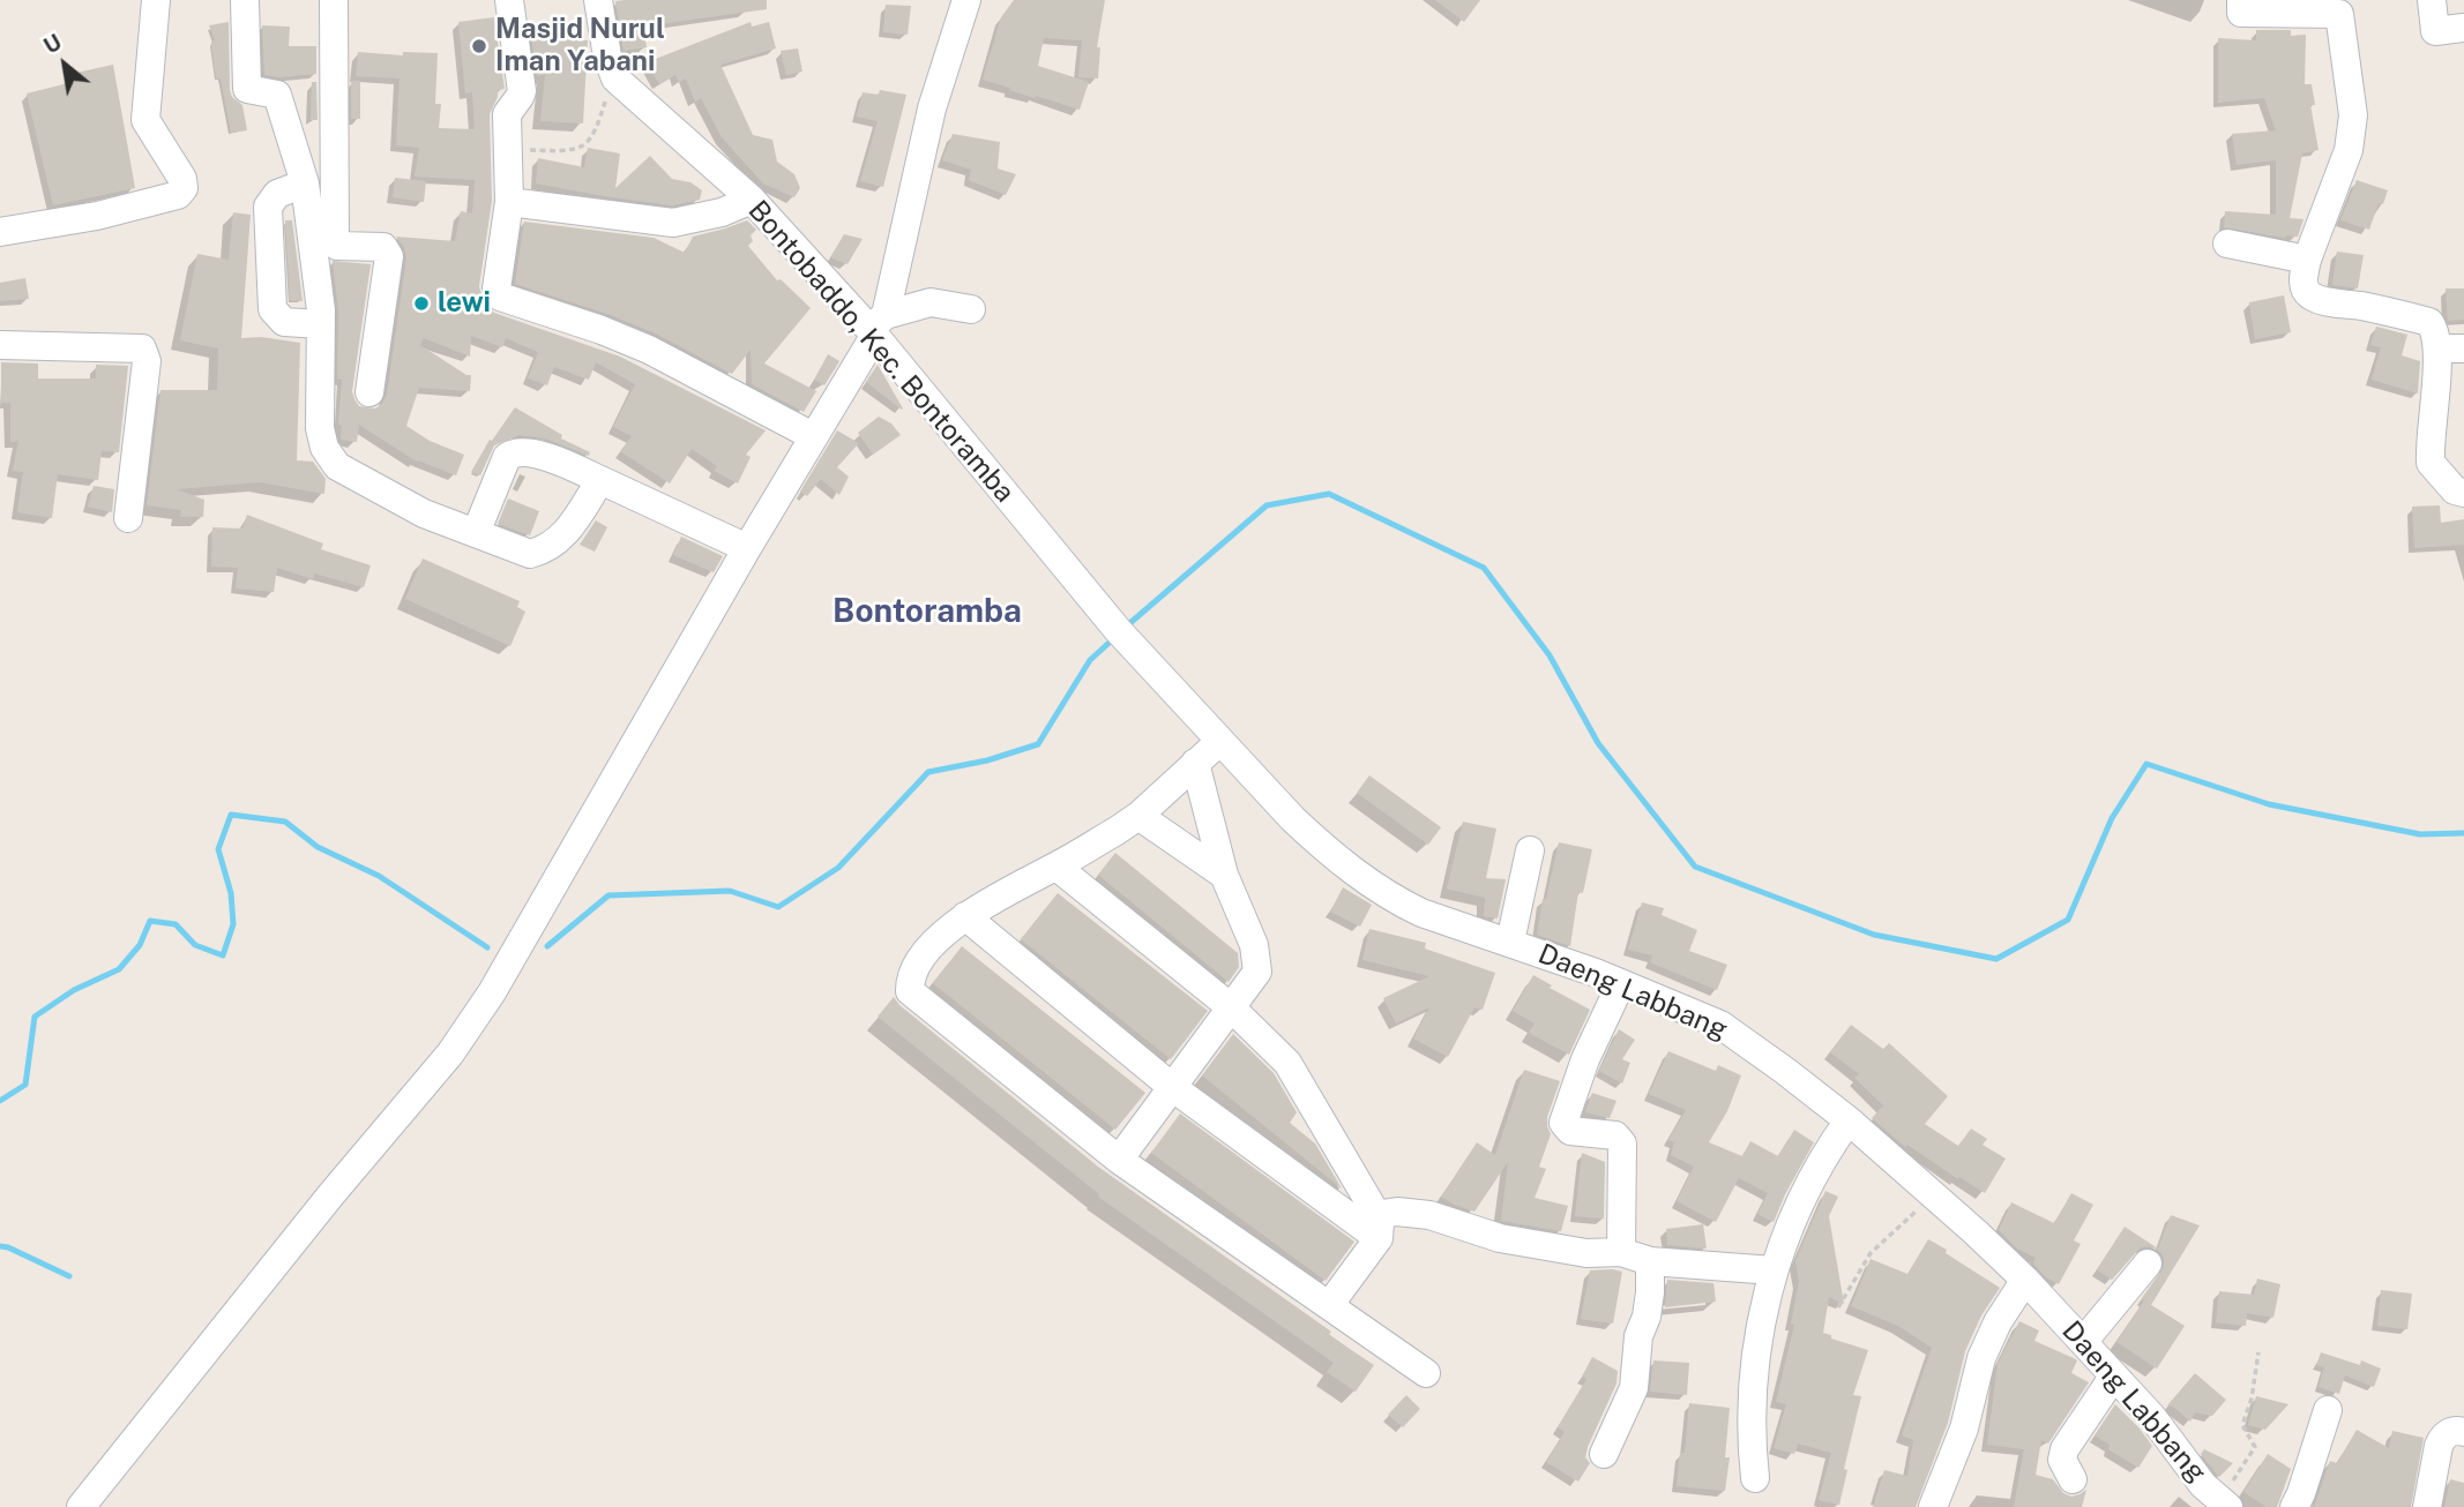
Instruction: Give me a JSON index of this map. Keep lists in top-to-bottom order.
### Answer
{
  "streets": {
    "street": ["Bontobaddo, Kec. Bontoramba", "Daeng Labbang"]
  },
  "crossings": [
    ["Bontobaddo, Kec. Bontoramba", "Daeng Labbang"]
  ],
  "districts": ["Bontoramba"],
  "places": ["Masjid Nurul Iman Yabani", "lewi"],
  "north": "top left"
}
